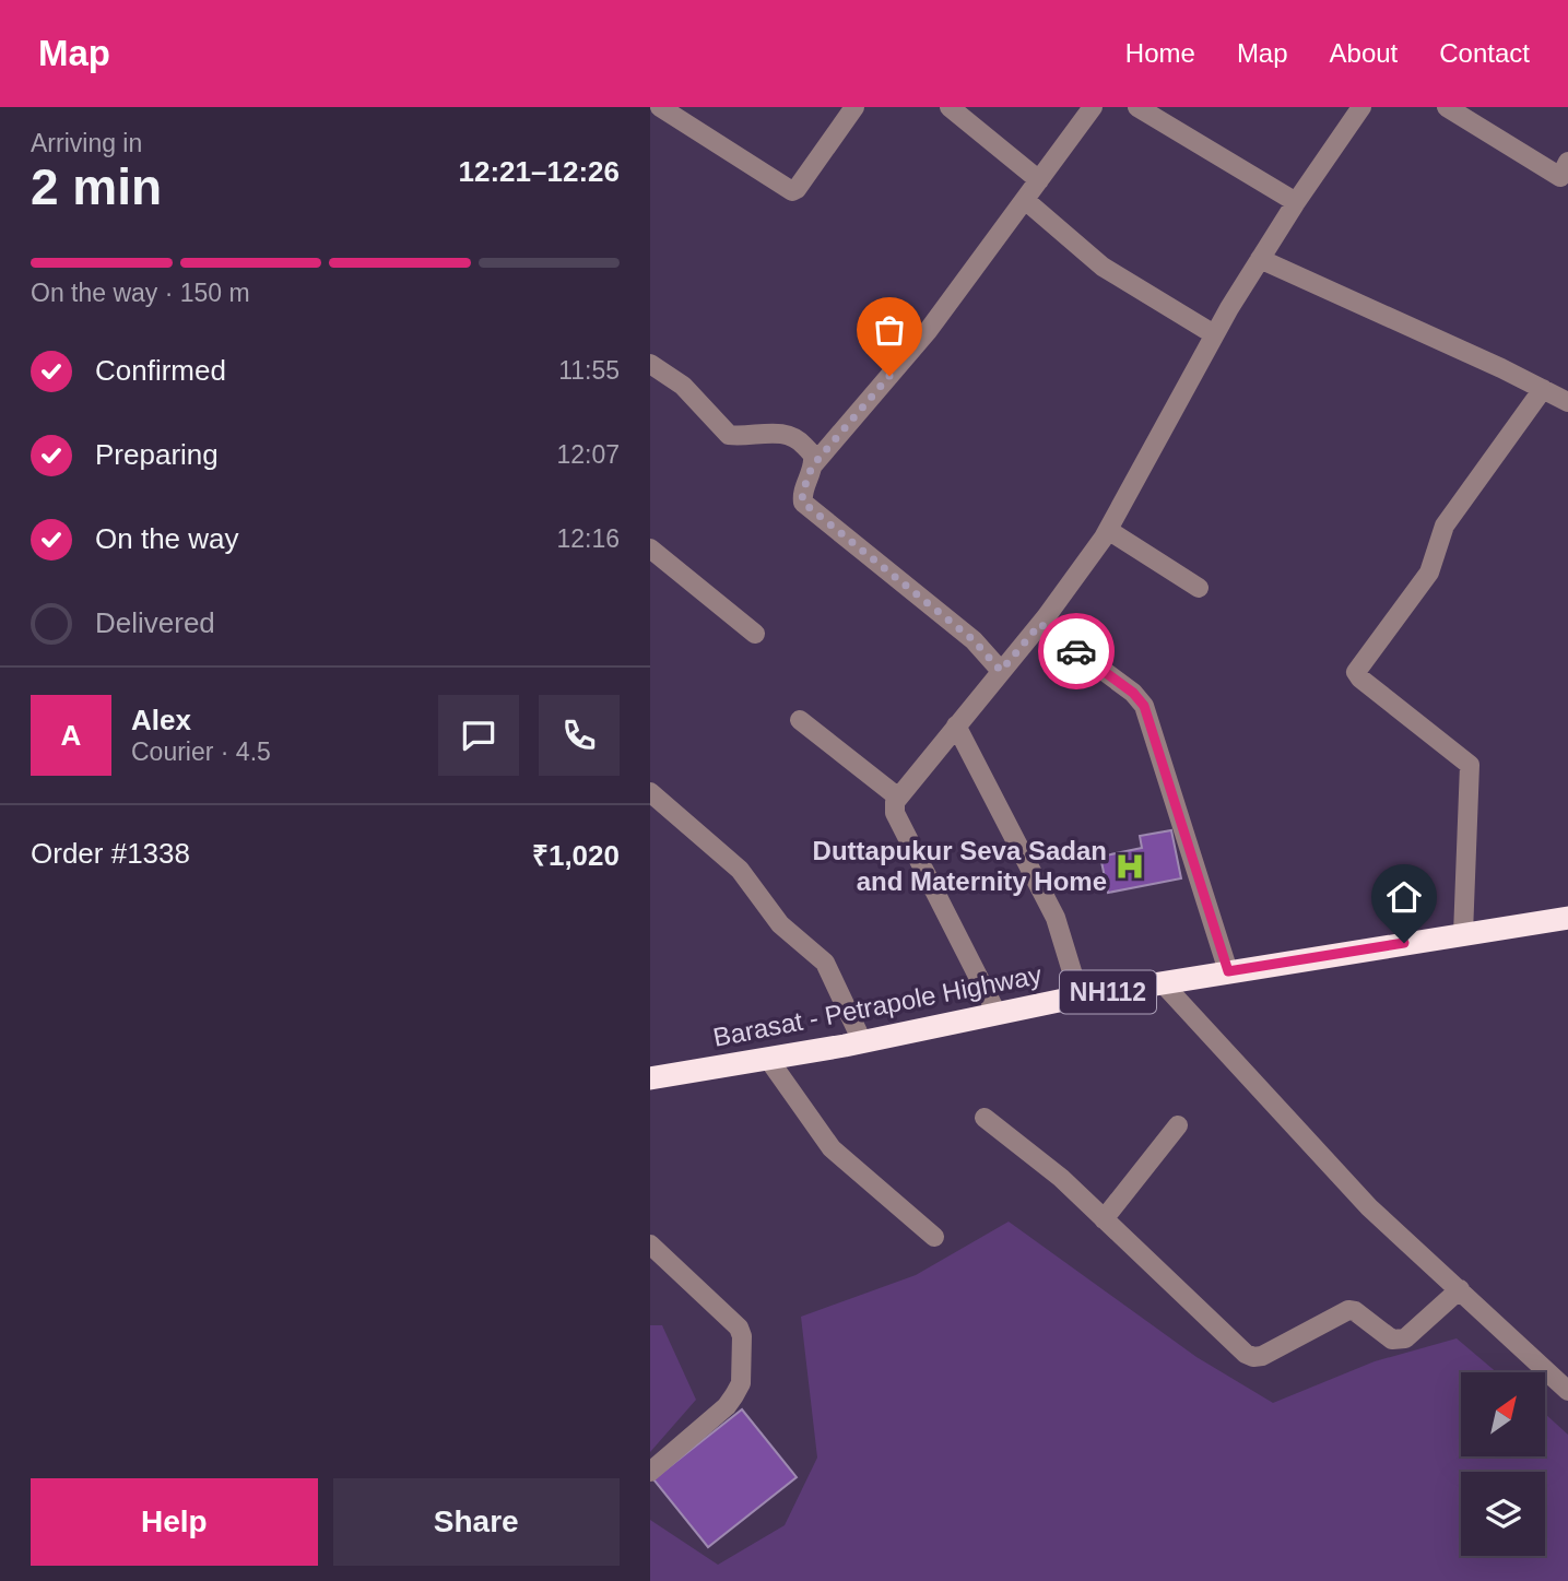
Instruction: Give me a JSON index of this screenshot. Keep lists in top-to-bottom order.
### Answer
{
  "streets": {
    "highway": ["NH112", "Barasat - Petrapole Highway"]
  },
  "places": {
    "hospital": ["Duttapukur Seva Sadan and Maternity Home"]
  },
  "north": "top right",
  "page": {
    "header": "Map",
    "nav": [
      "Home",
      "Map",
      "About",
      "Contact"
    ],
    "heading": ["2 min", "Arriving in", "12:21–12:26"],
    "panel": [
      "Alex",
      "Courier · 4.5",
      "Order #1338",
      "₹1,020"
    ],
    "bar": "On the way · 150 m",
    "list": [
      ["Confirmed", "11:55"],
      ["Preparing", "12:07"],
      ["On the way", "12:16"],
      "Delivered"
    ],
    "round": "A",
    "buttons": ["Help", "Share"]
  }
}
